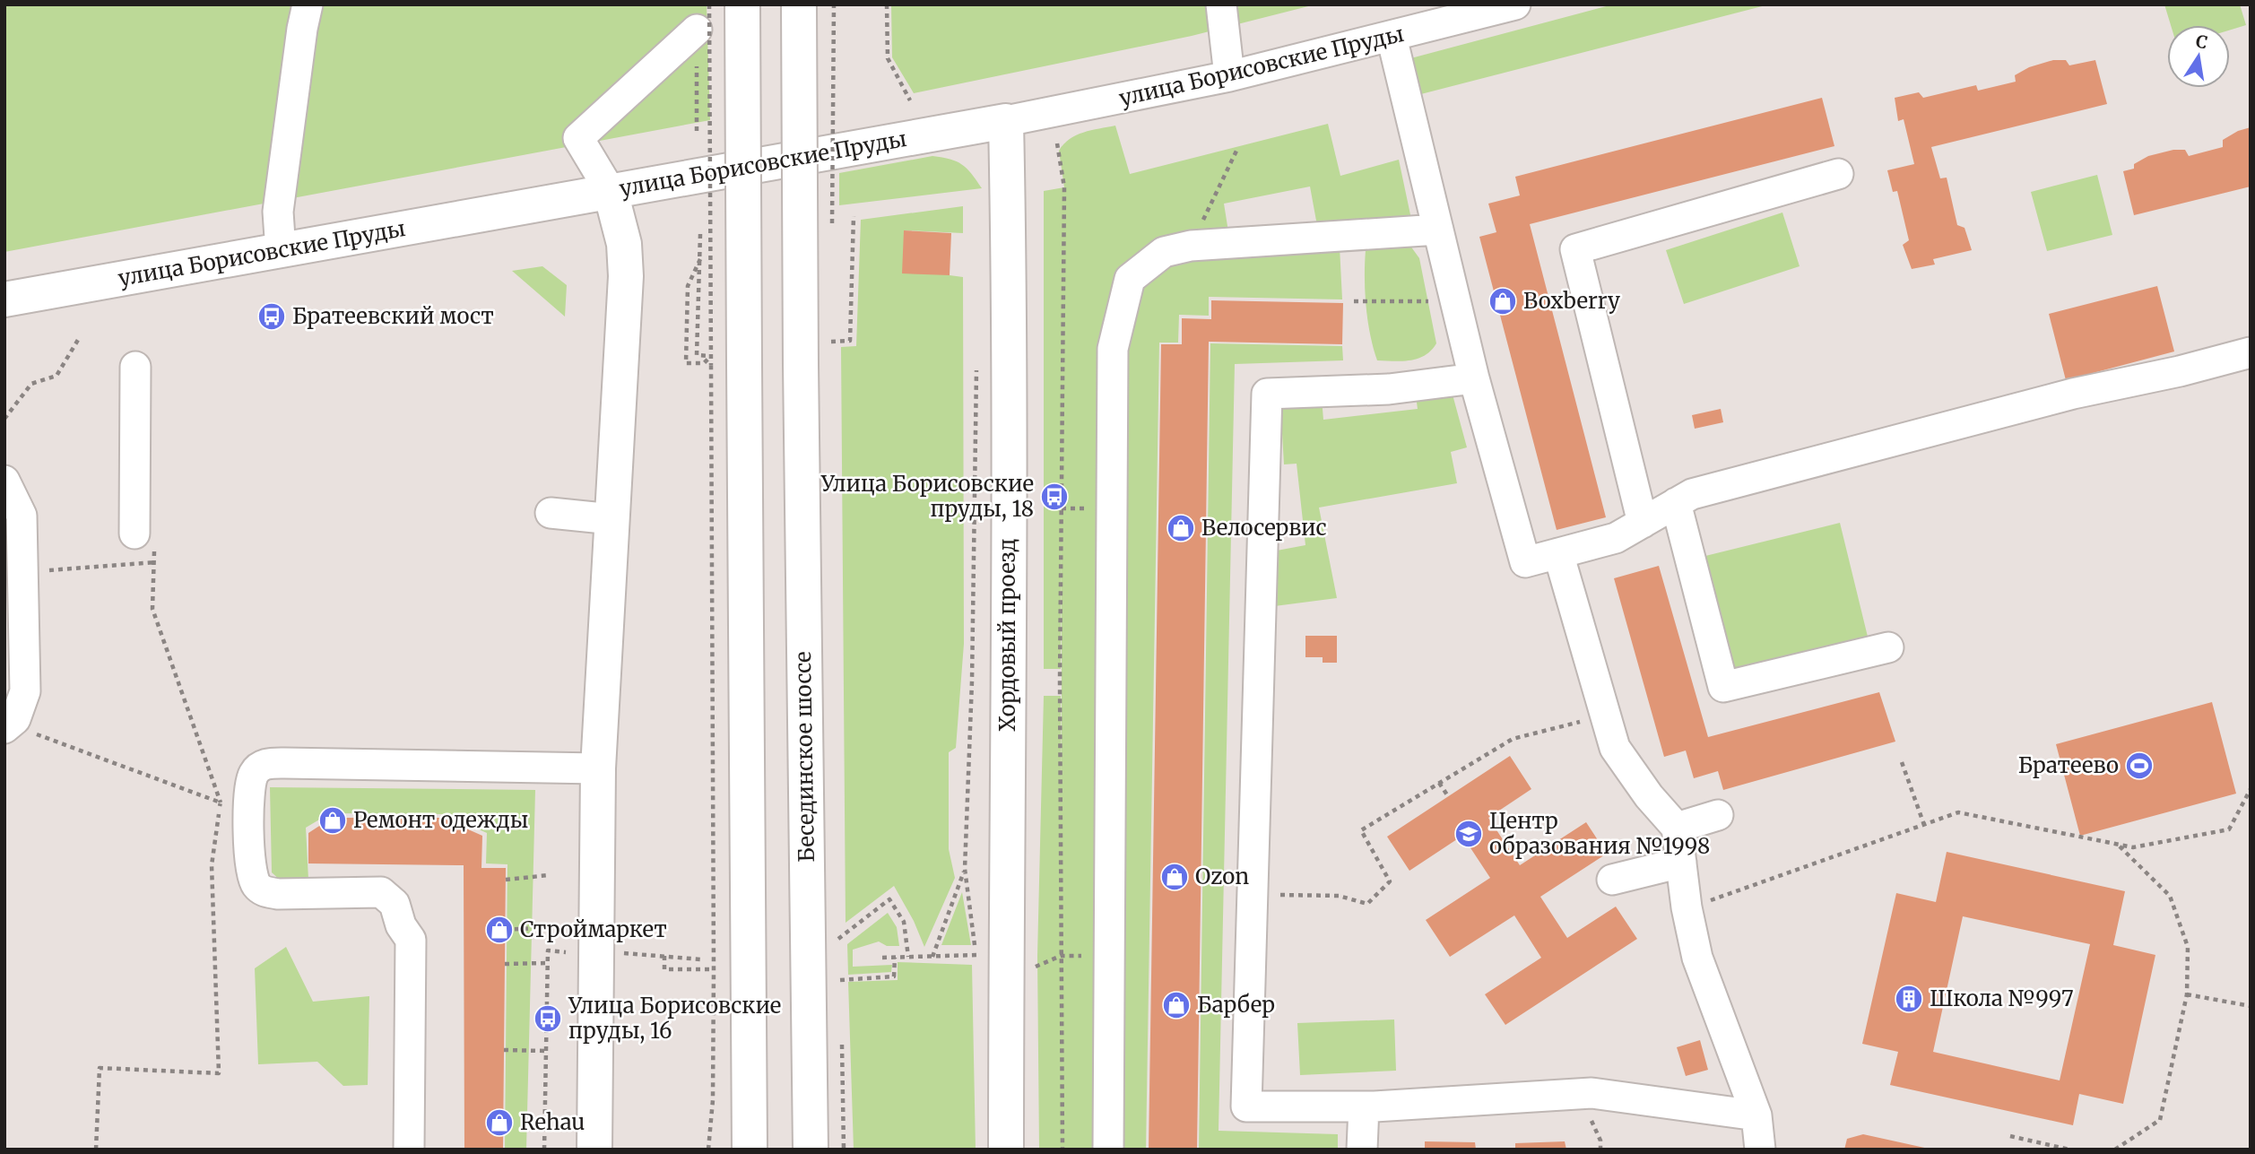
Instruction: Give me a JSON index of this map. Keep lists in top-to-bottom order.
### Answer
{
  "streets": {
    "main road": ["улица Борисовские Пруды", "Хордовый проезд", "Бесединское шоссе"]
  },
  "crossings": [
    ["улица Борисовские Пруды", "Хордовый проезд"]
  ],
  "places": {
    "shop": [
      "Boxberry",
      "Велосервис",
      "Ремонт одежды",
      "Ozon",
      "Строймаркет",
      "Барбер",
      "Rehau"
    ],
    "bus stop": ["Братеевский мост", "Улица Борисовские пруды, 18", "Улица Борисовские пруды, 16"],
    "sports": ["Братеево"],
    "school or university": ["Центр образования №1998"],
    "building": ["Школа №997"]
  },
  "north": "top"
}
